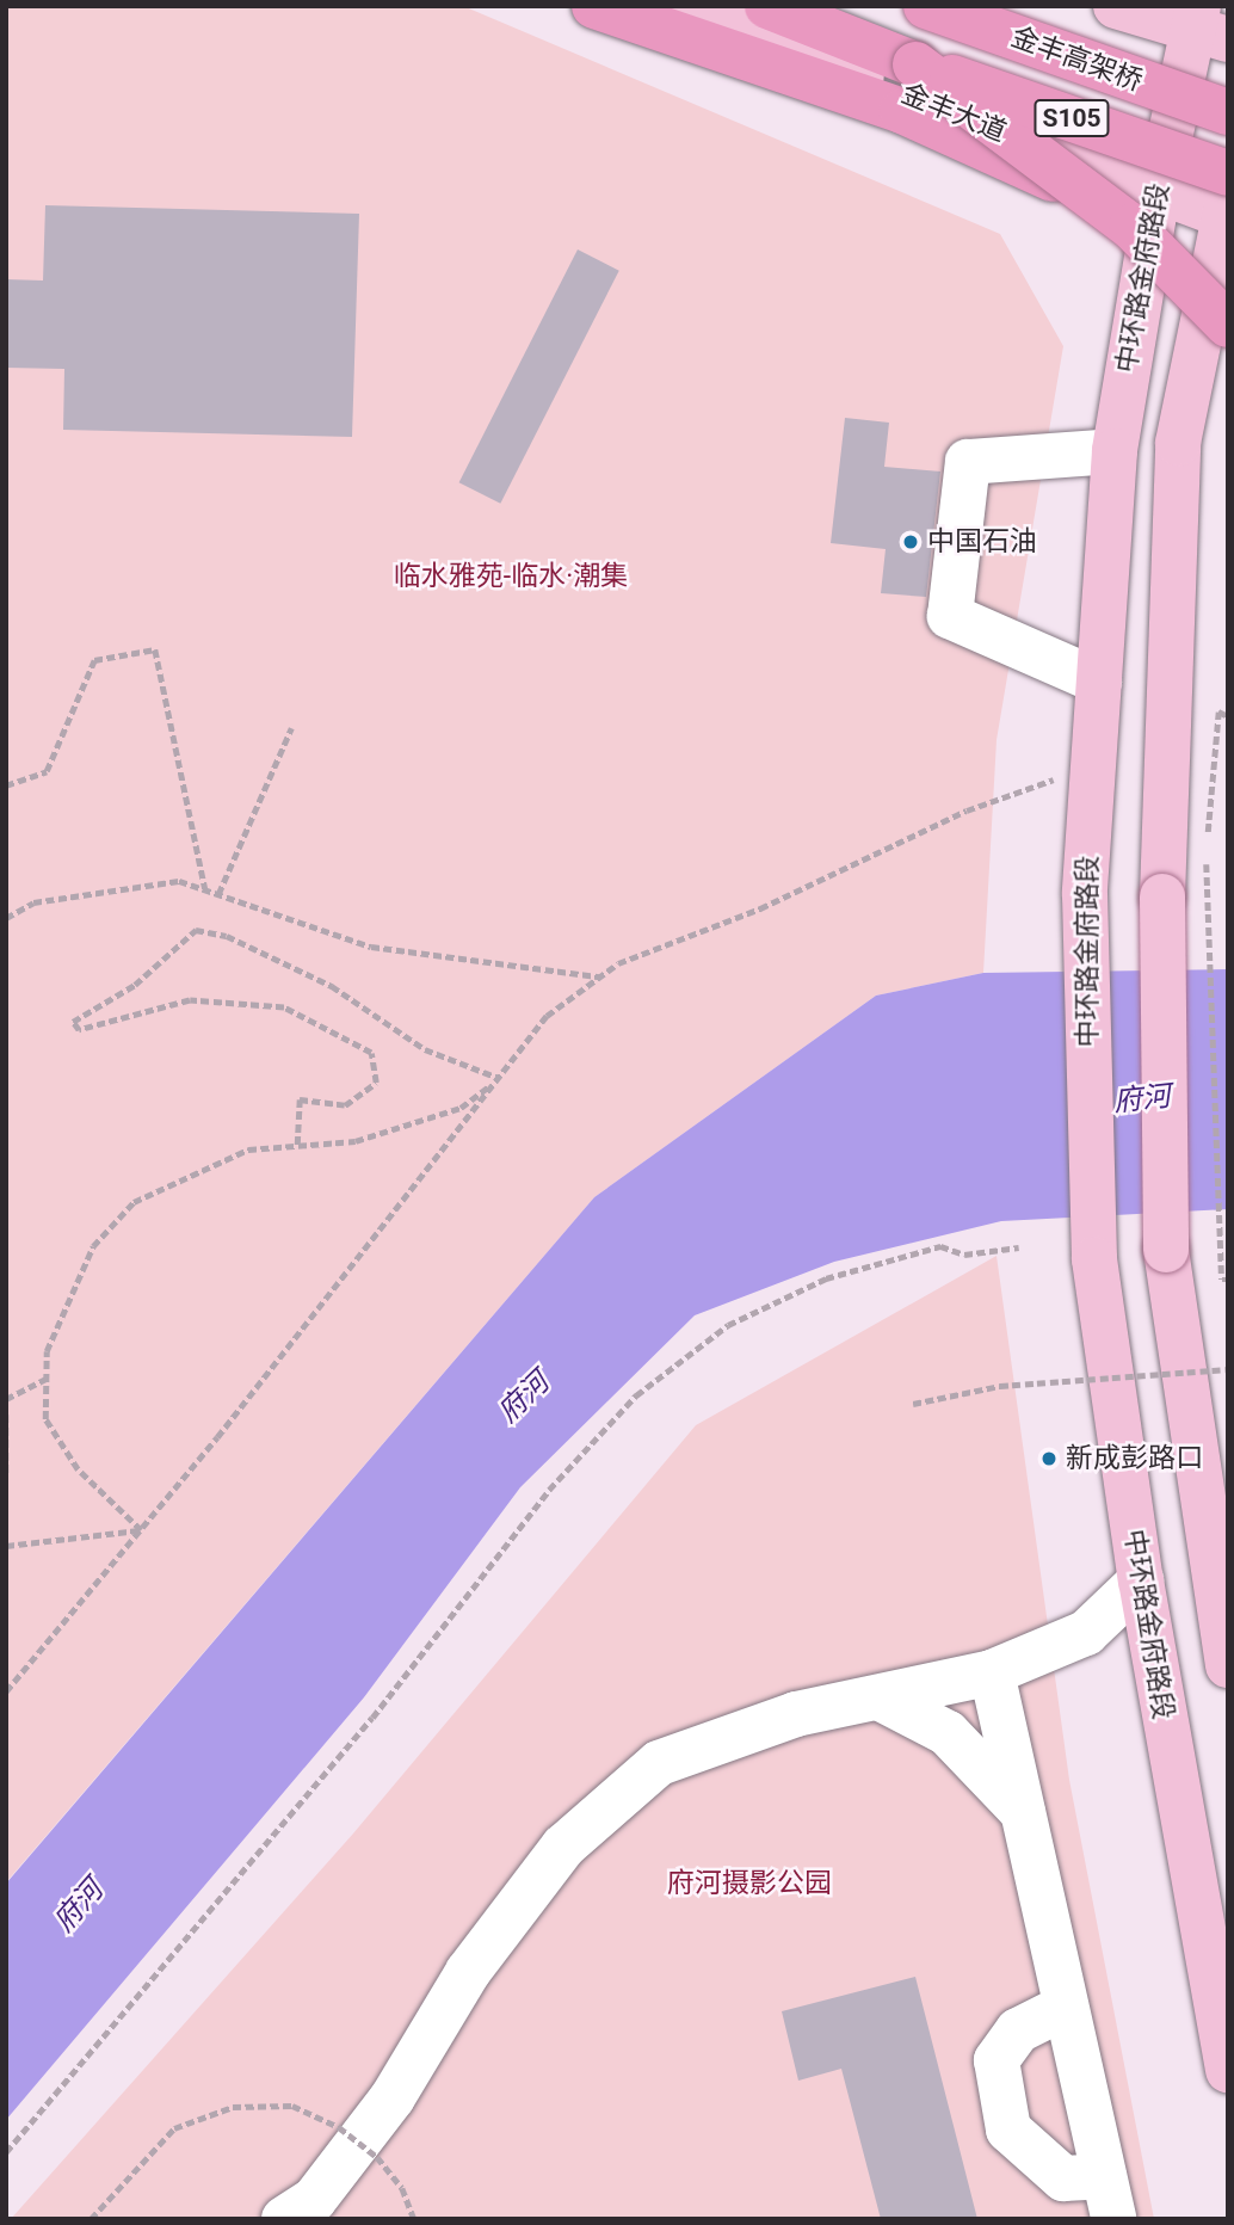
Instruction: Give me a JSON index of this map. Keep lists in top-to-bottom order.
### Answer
{
  "streets": {
    "highway": ["金丰高架桥", "金丰大道", "S105"],
    "main road": ["中环路金府路段"]
  },
  "crossings": [
    ["金丰高架桥", "金丰大道"],
    ["金丰大道", "中环路金府路段"]
  ],
  "water": ["府河"],
  "parks": ["临水雅苑-临水·潮集", "府河摄影公园"],
  "places": ["中国石油", "新成彭路口"]
}
